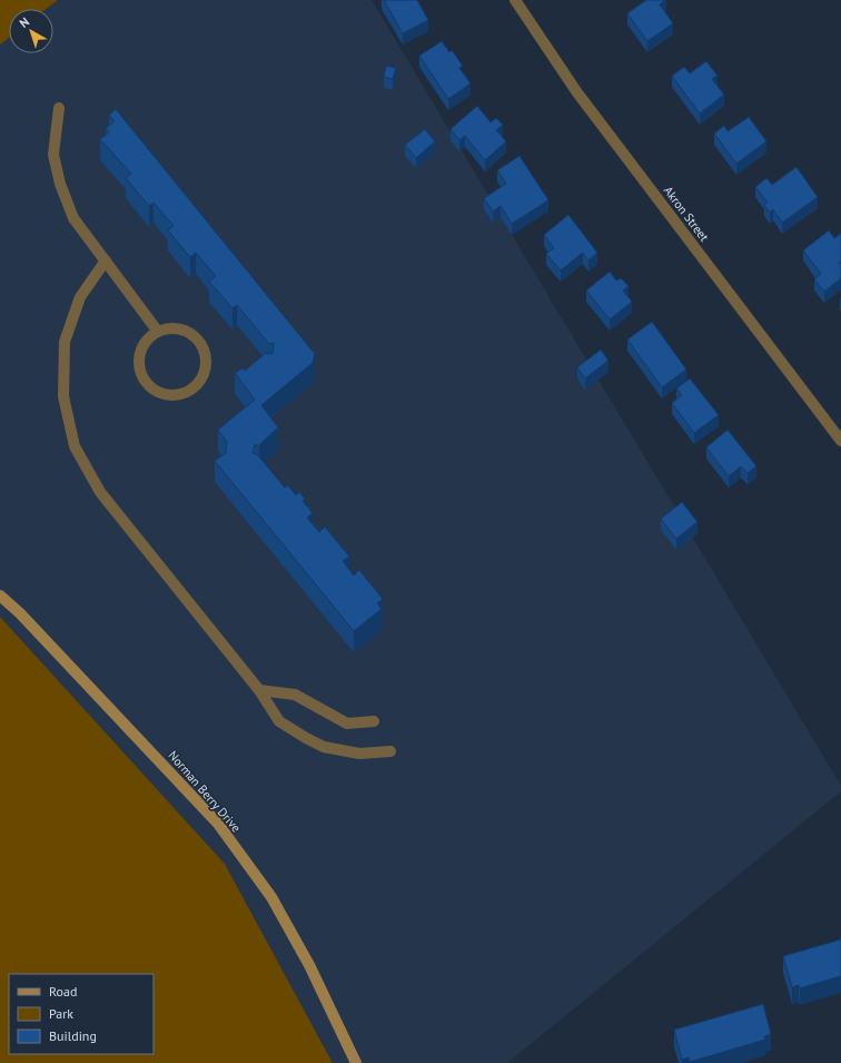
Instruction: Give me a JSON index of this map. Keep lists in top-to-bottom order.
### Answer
{
  "streets": {
    "main road": ["Norman Berry Drive"],
    "street": ["Akron Street"]
  },
  "legend": ["Road", "Park", "Building"],
  "north": "top left"
}
